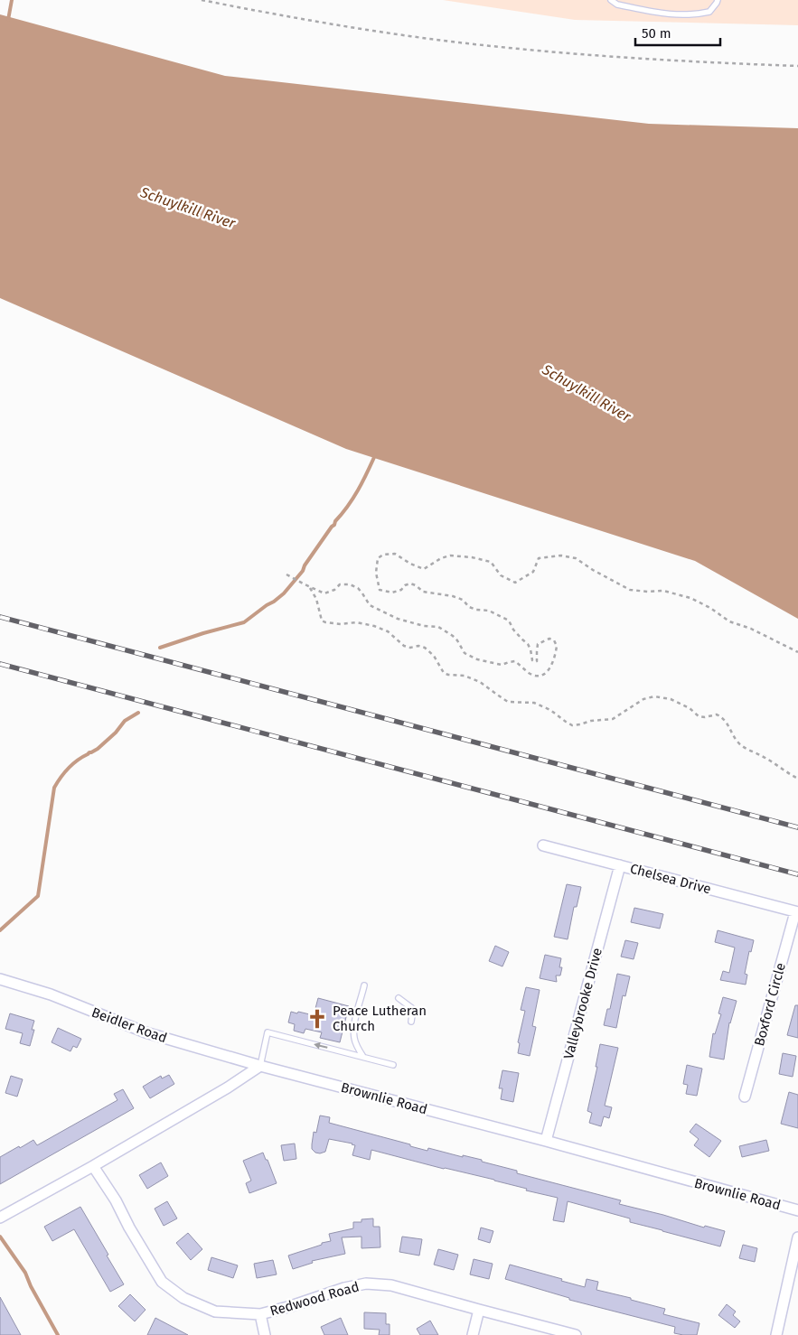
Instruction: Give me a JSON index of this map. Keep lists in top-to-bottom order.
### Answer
{
  "streets": {
    "street": [
      "Chelsea Drive",
      "Valleybrooke Drive",
      "Boxford Circle",
      "Beidler Road",
      "Brownlie Road",
      "Redwood Road"
    ]
  },
  "crossings": [
    ["Chelsea Drive", "Valleybrooke Drive"],
    ["Chelsea Drive", "Boxford Circle"],
    ["Valleybrooke Drive", "Brownlie Road"],
    ["Beidler Road", "Brownlie Road"]
  ],
  "water": ["Schuylkill River"],
  "places": {
    "church": ["Peace Lutheran Church"]
  },
  "scale_bar": "50 m"
}
